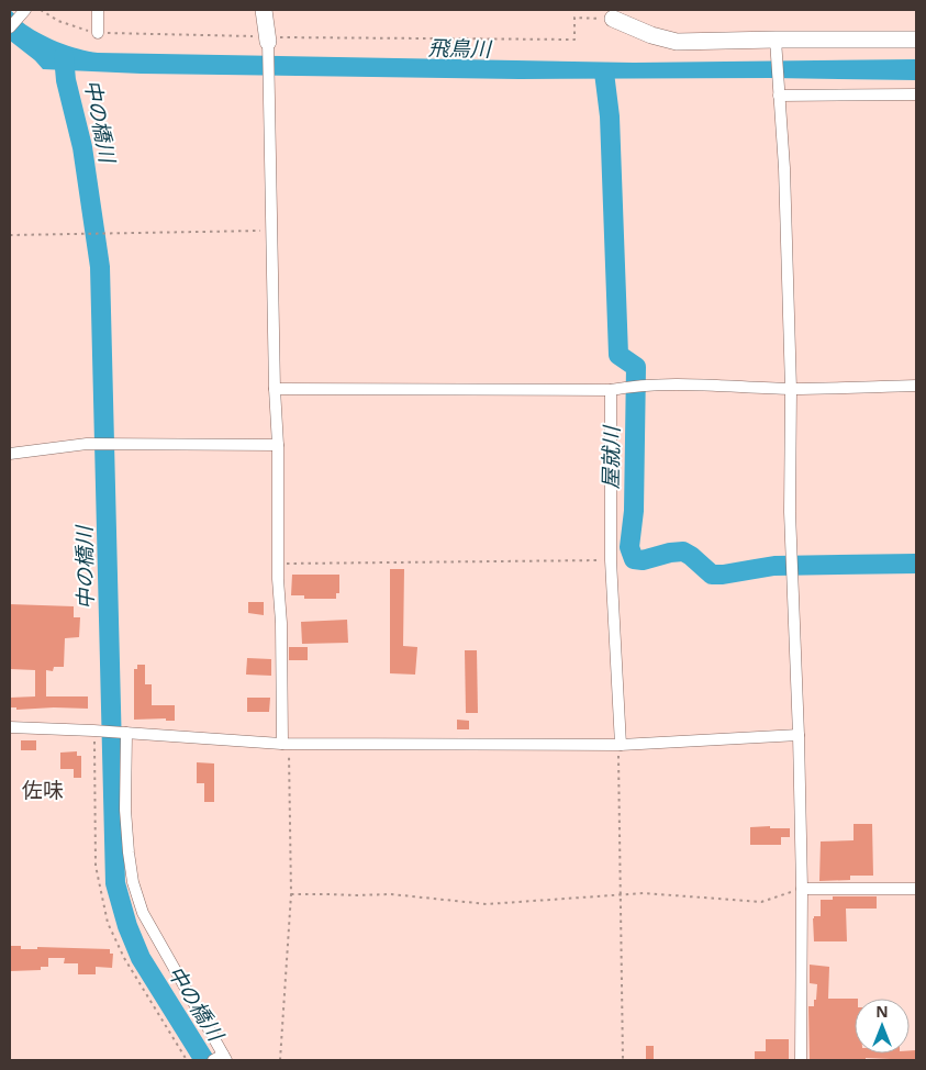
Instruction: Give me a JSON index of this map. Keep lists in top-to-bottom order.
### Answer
{
  "districts": ["佐味"],
  "water": ["飛鳥川", "中の橋川", "屋就川"],
  "north": "top"
}
